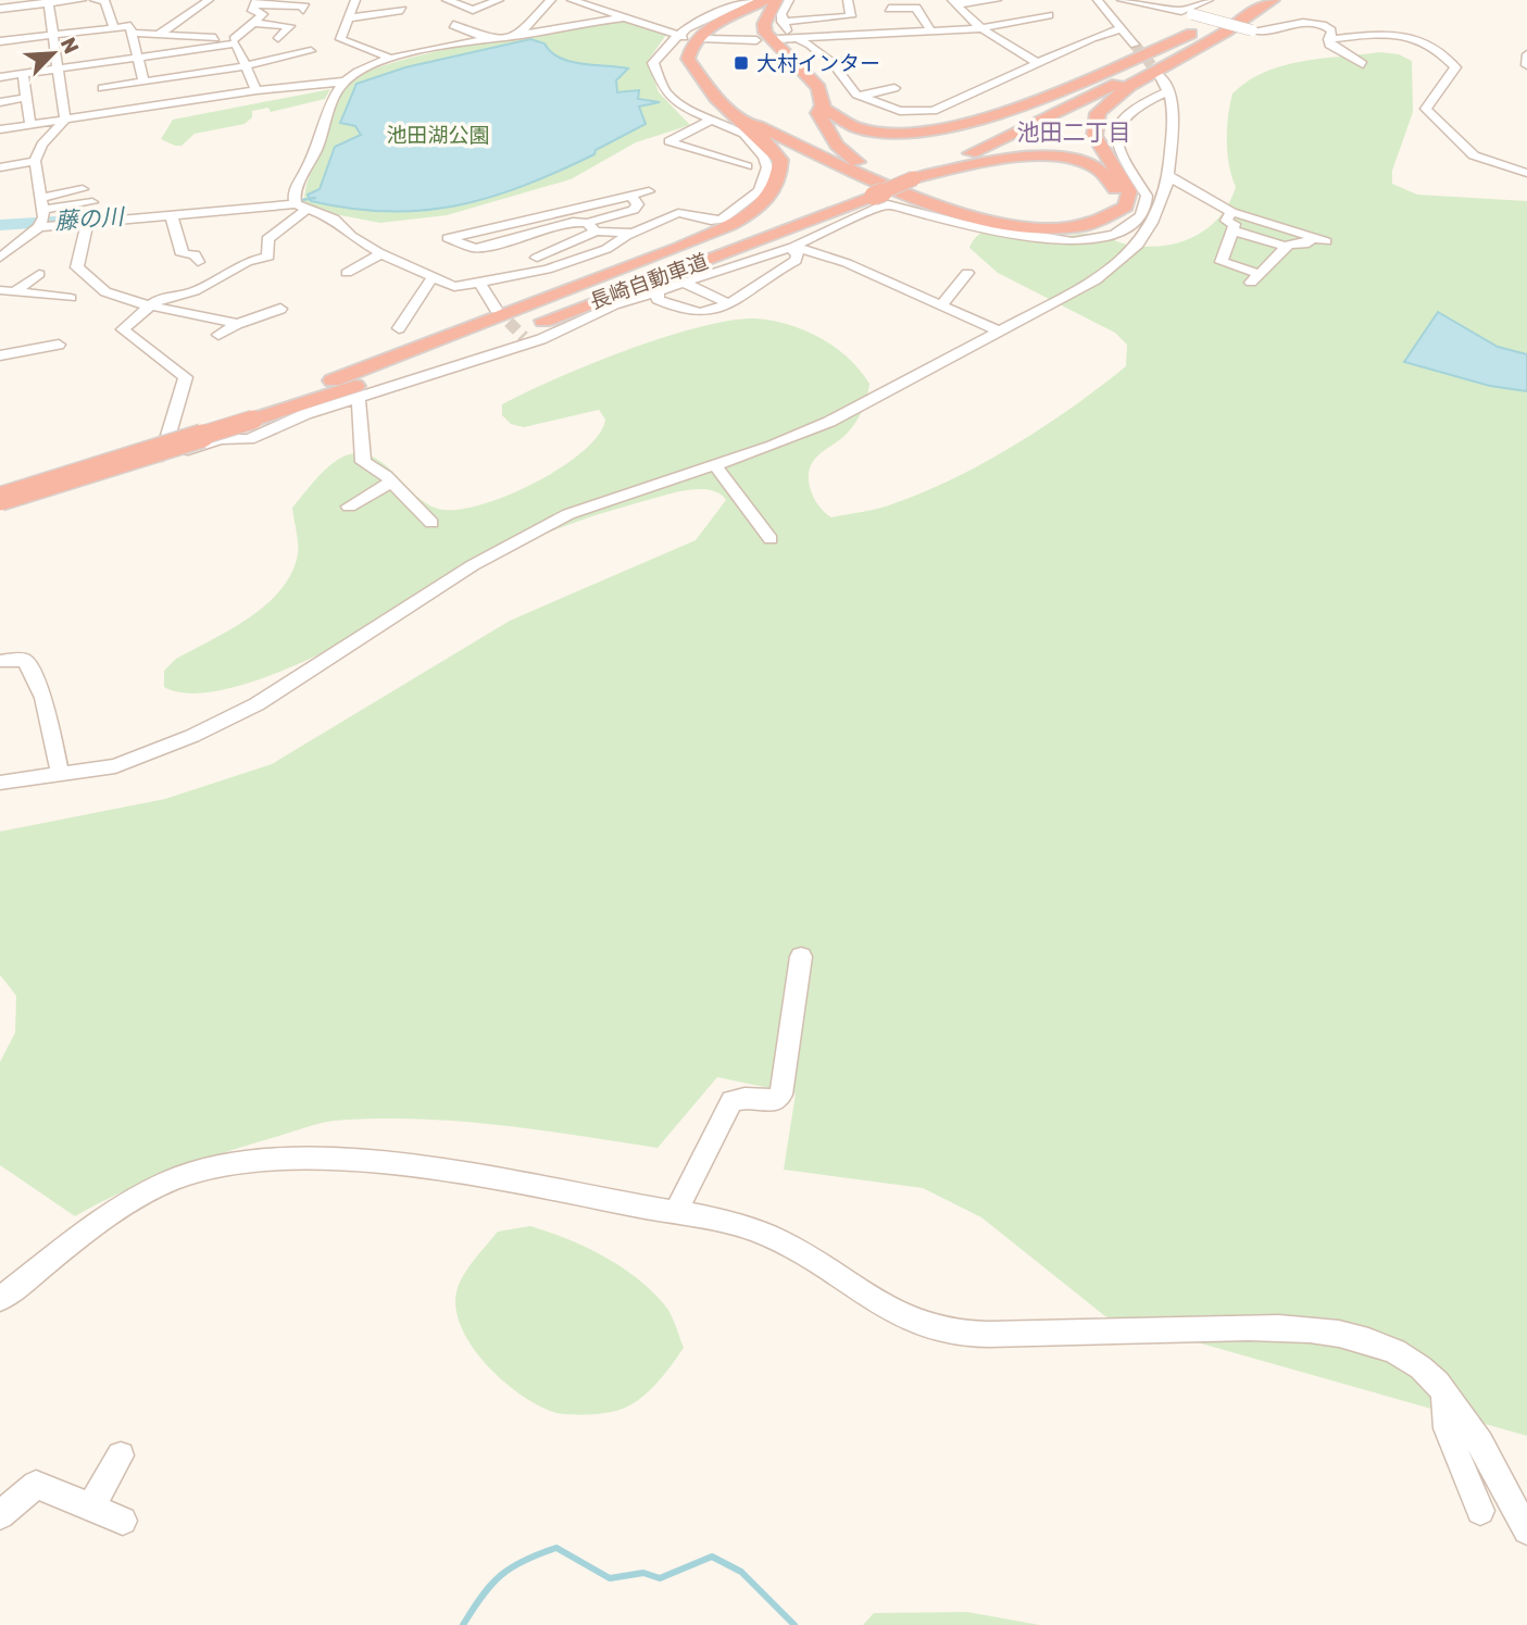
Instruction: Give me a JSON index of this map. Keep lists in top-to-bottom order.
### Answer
{
  "streets": {
    "highway": ["長崎自動車道"]
  },
  "districts": ["池田二丁目"],
  "water": ["藤の川"],
  "parks": ["池田湖公園"],
  "places": {
    "transit": ["大村インター"]
  },
  "north": "top right"
}
